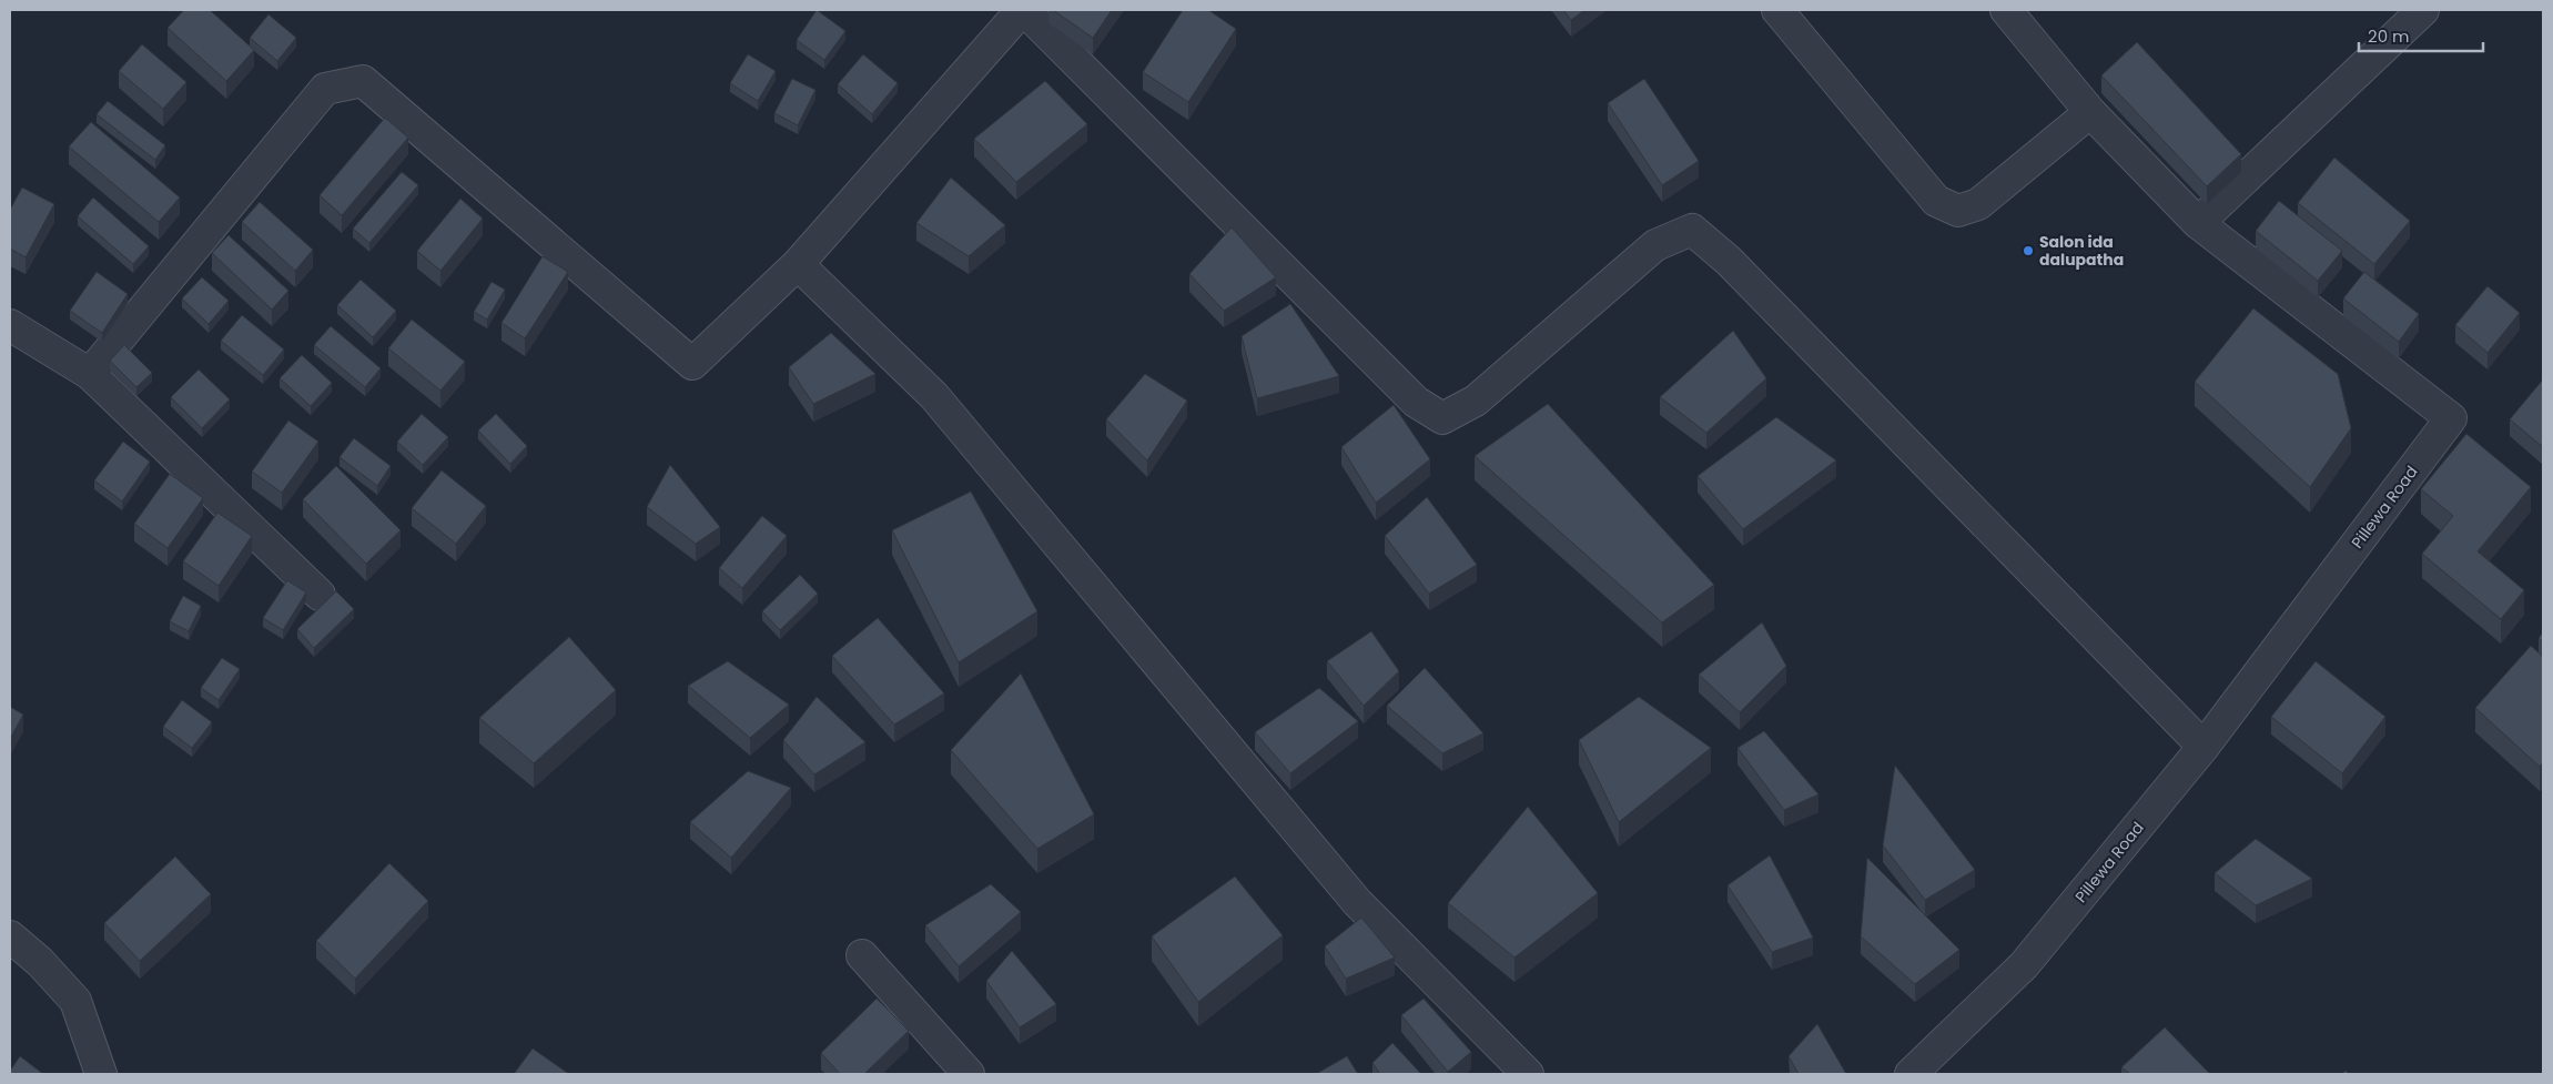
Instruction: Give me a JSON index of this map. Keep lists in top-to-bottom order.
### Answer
{
  "streets": {
    "street": ["Pillewa Road"]
  },
  "places": ["Salon ida dalupatha"],
  "scale_bar": "20 m"
}
